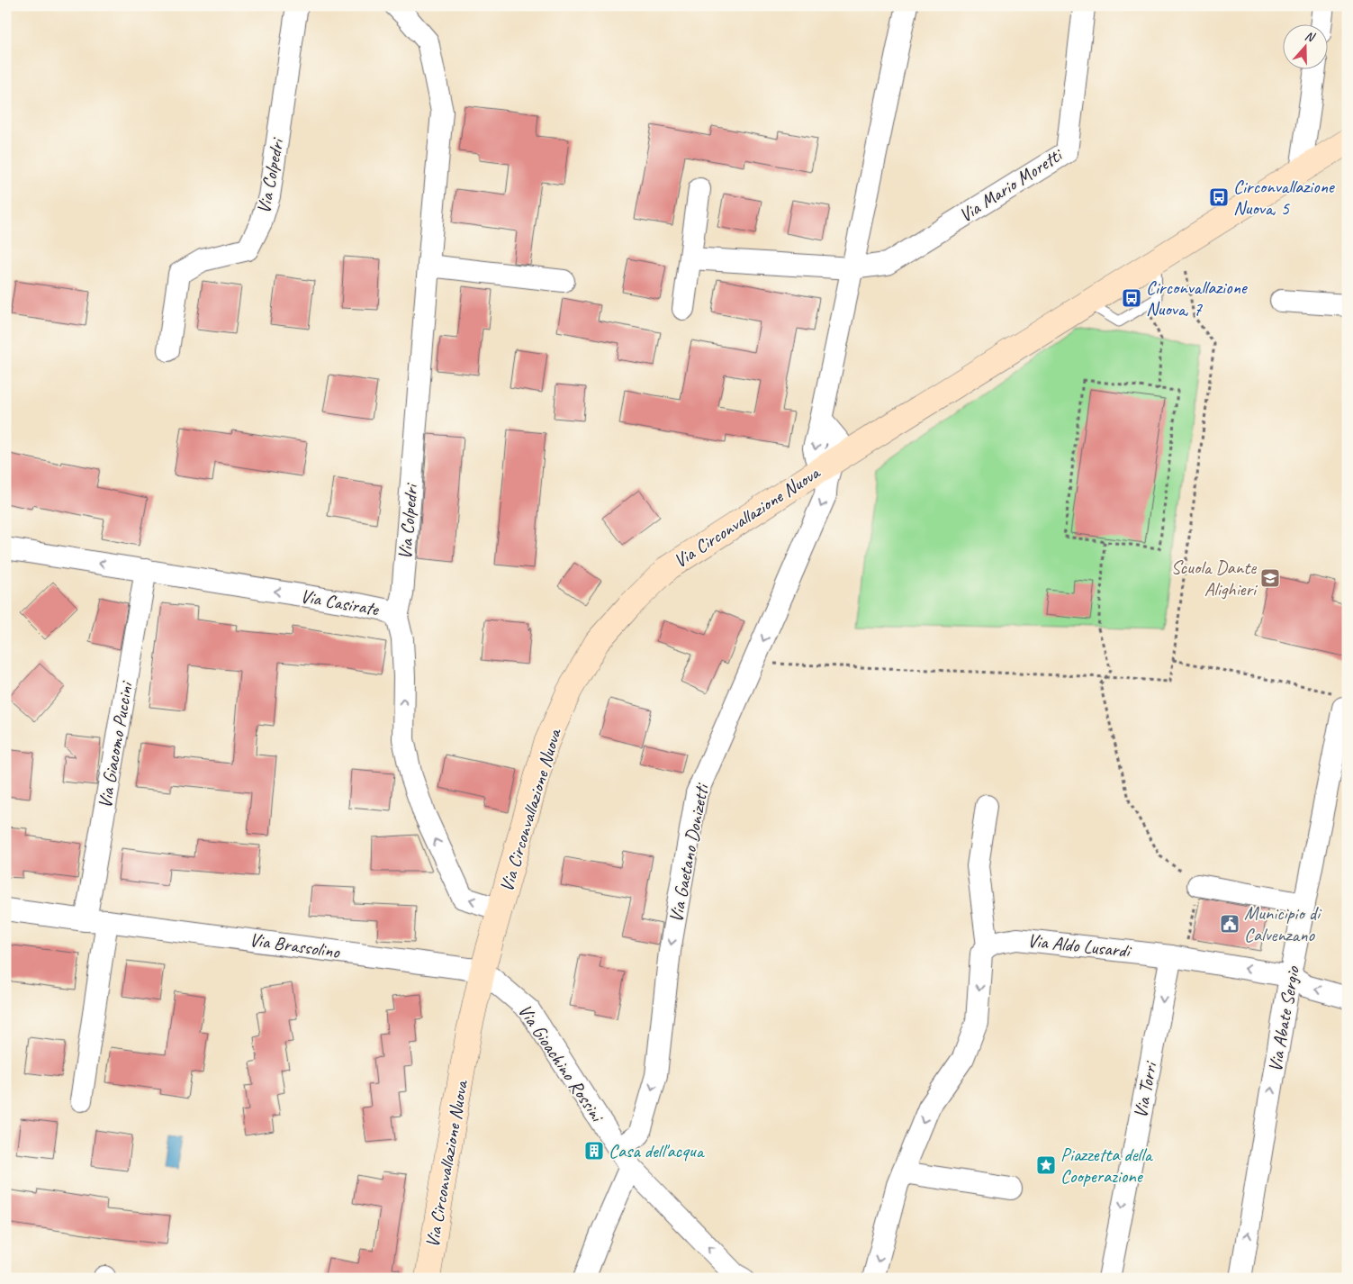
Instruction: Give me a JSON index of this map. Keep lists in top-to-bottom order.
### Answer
{
  "streets": {
    "main road": ["Via Circonvallazione Nuova"],
    "street": [
      "Via Colpedri",
      "Via Mario Moretti",
      "Via Casirate",
      "Via Giacomo Puccini",
      "Via Gaetano Donizetti",
      "Via Brassolino",
      "Via Aldo Lusardi",
      "Via Abate Sergio",
      "Via Gioachino Rossini",
      "Via Torri"
    ]
  },
  "crossings": [
    ["Via Colpedri", "Via Casirate"],
    ["Via Mario Moretti", "Via Circonvallazione Nuova"],
    ["Via Circonvallazione Nuova", "Via Casirate"],
    ["Via Circonvallazione Nuova", "Via Gaetano Donizetti"],
    ["Via Circonvallazione Nuova", "Via Brassolino"],
    ["Via Circonvallazione Nuova", "Via Gioachino Rossini"],
    ["Via Casirate", "Via Giacomo Puccini"],
    ["Via Giacomo Puccini", "Via Brassolino"],
    ["Via Gaetano Donizetti", "Via Gioachino Rossini"],
    ["Via Brassolino", "Via Gioachino Rossini"],
    ["Via Aldo Lusardi", "Via Abate Sergio"],
    ["Via Aldo Lusardi", "Via Torri"]
  ],
  "one_way": [
    "Via Casirate",
    "Via Gaetano Donizetti",
    "Via Abate Sergio",
    "Via Gioachino Rossini"
  ],
  "places": {
    "bus stop": ["Circonvallazione Nuova, 5", "Circonvallazione Nuova, 7"],
    "school or university": ["Scuola Dante Alighieri"],
    "public building": ["Municipio di Calvenzano"],
    "building": ["Casa dell'acqua"],
    "place": ["Piazzetta della Cooperazione"]
  },
  "north": "top"
}
